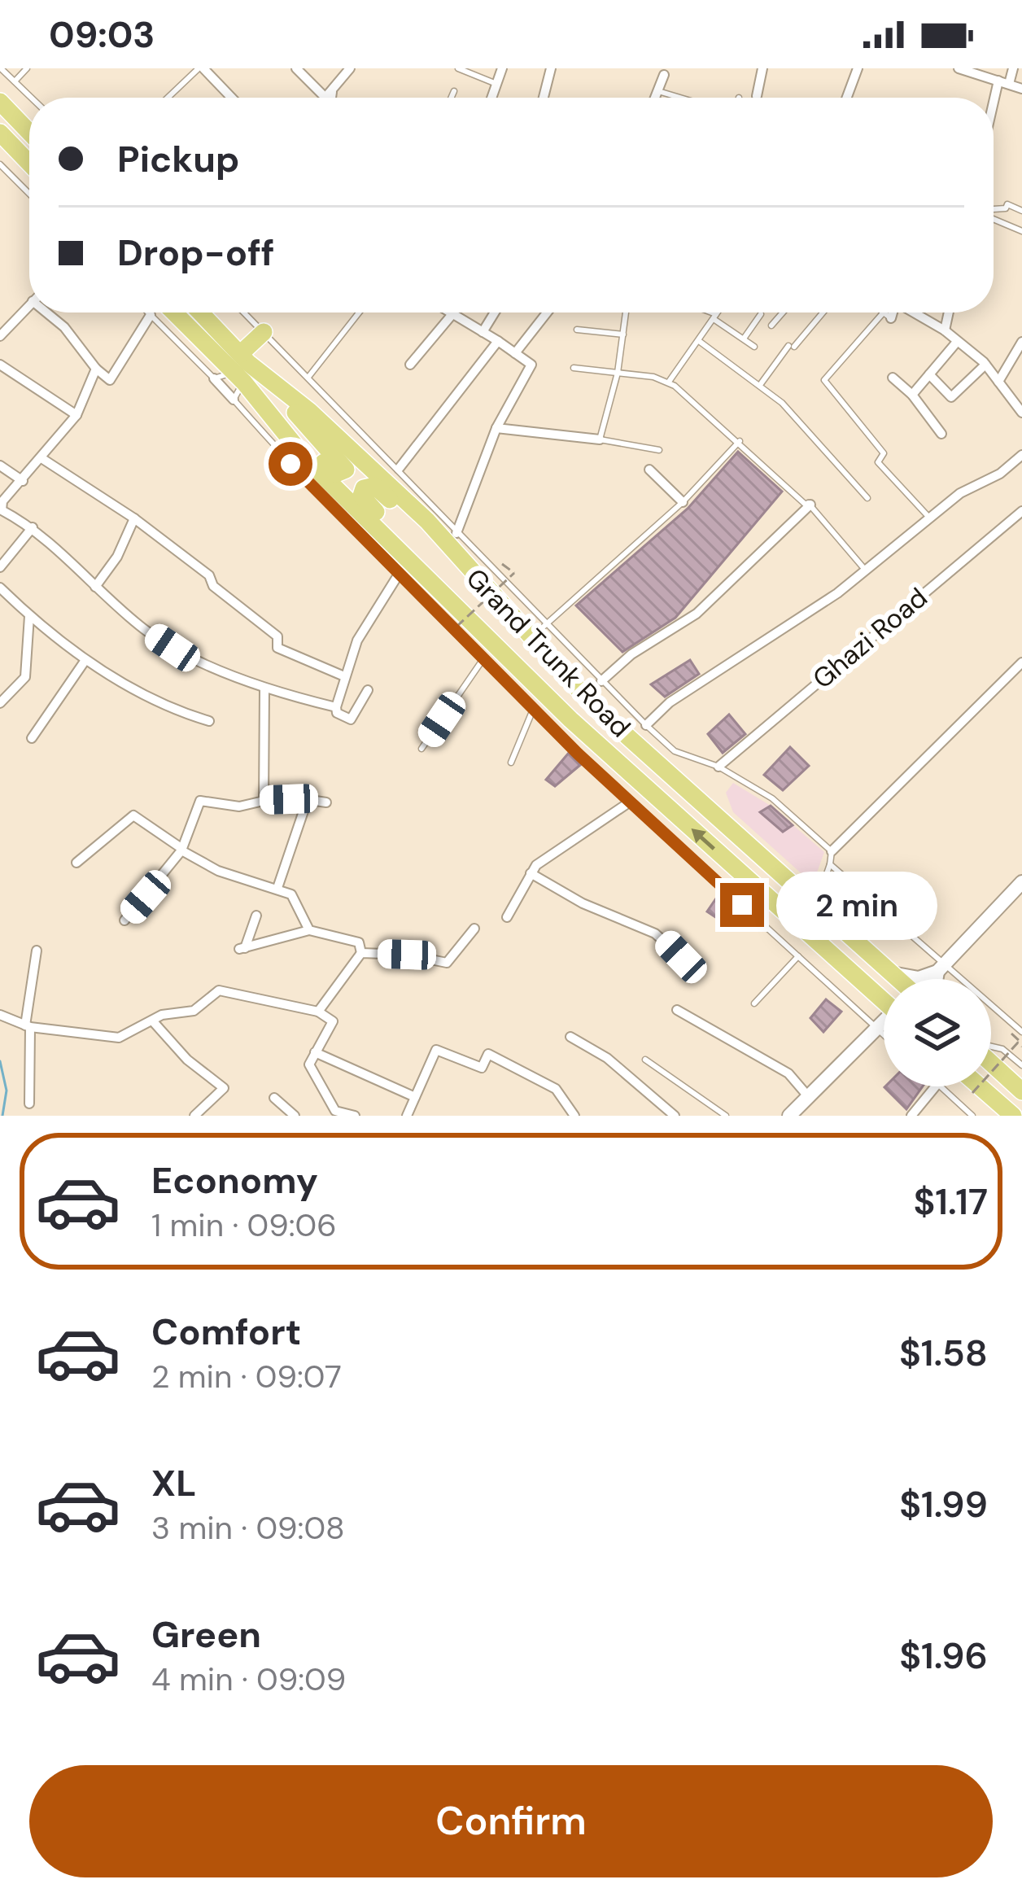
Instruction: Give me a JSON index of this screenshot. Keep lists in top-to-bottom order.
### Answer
{
  "streets": {
    "highway": ["Grand Trunk Road"],
    "street": ["Ghazi Road"]
  },
  "page": {
    "status": "09:03",
    "banner": ["Pickup", "Drop-off"],
    "bubble": "2 min",
    "list": [
      {
        "name": "Economy",
        "note": "1 min · 09:06",
        "value": "$1.17"
      },
      {
        "name": "Comfort",
        "note": "2 min · 09:07",
        "value": "$1.58"
      },
      {
        "name": "XL",
        "note": "3 min · 09:08",
        "value": "$1.99"
      },
      {
        "name": "Green",
        "note": "4 min · 09:09",
        "value": "$1.96"
      }
    ],
    "buttons": "Confirm"
  }
}
